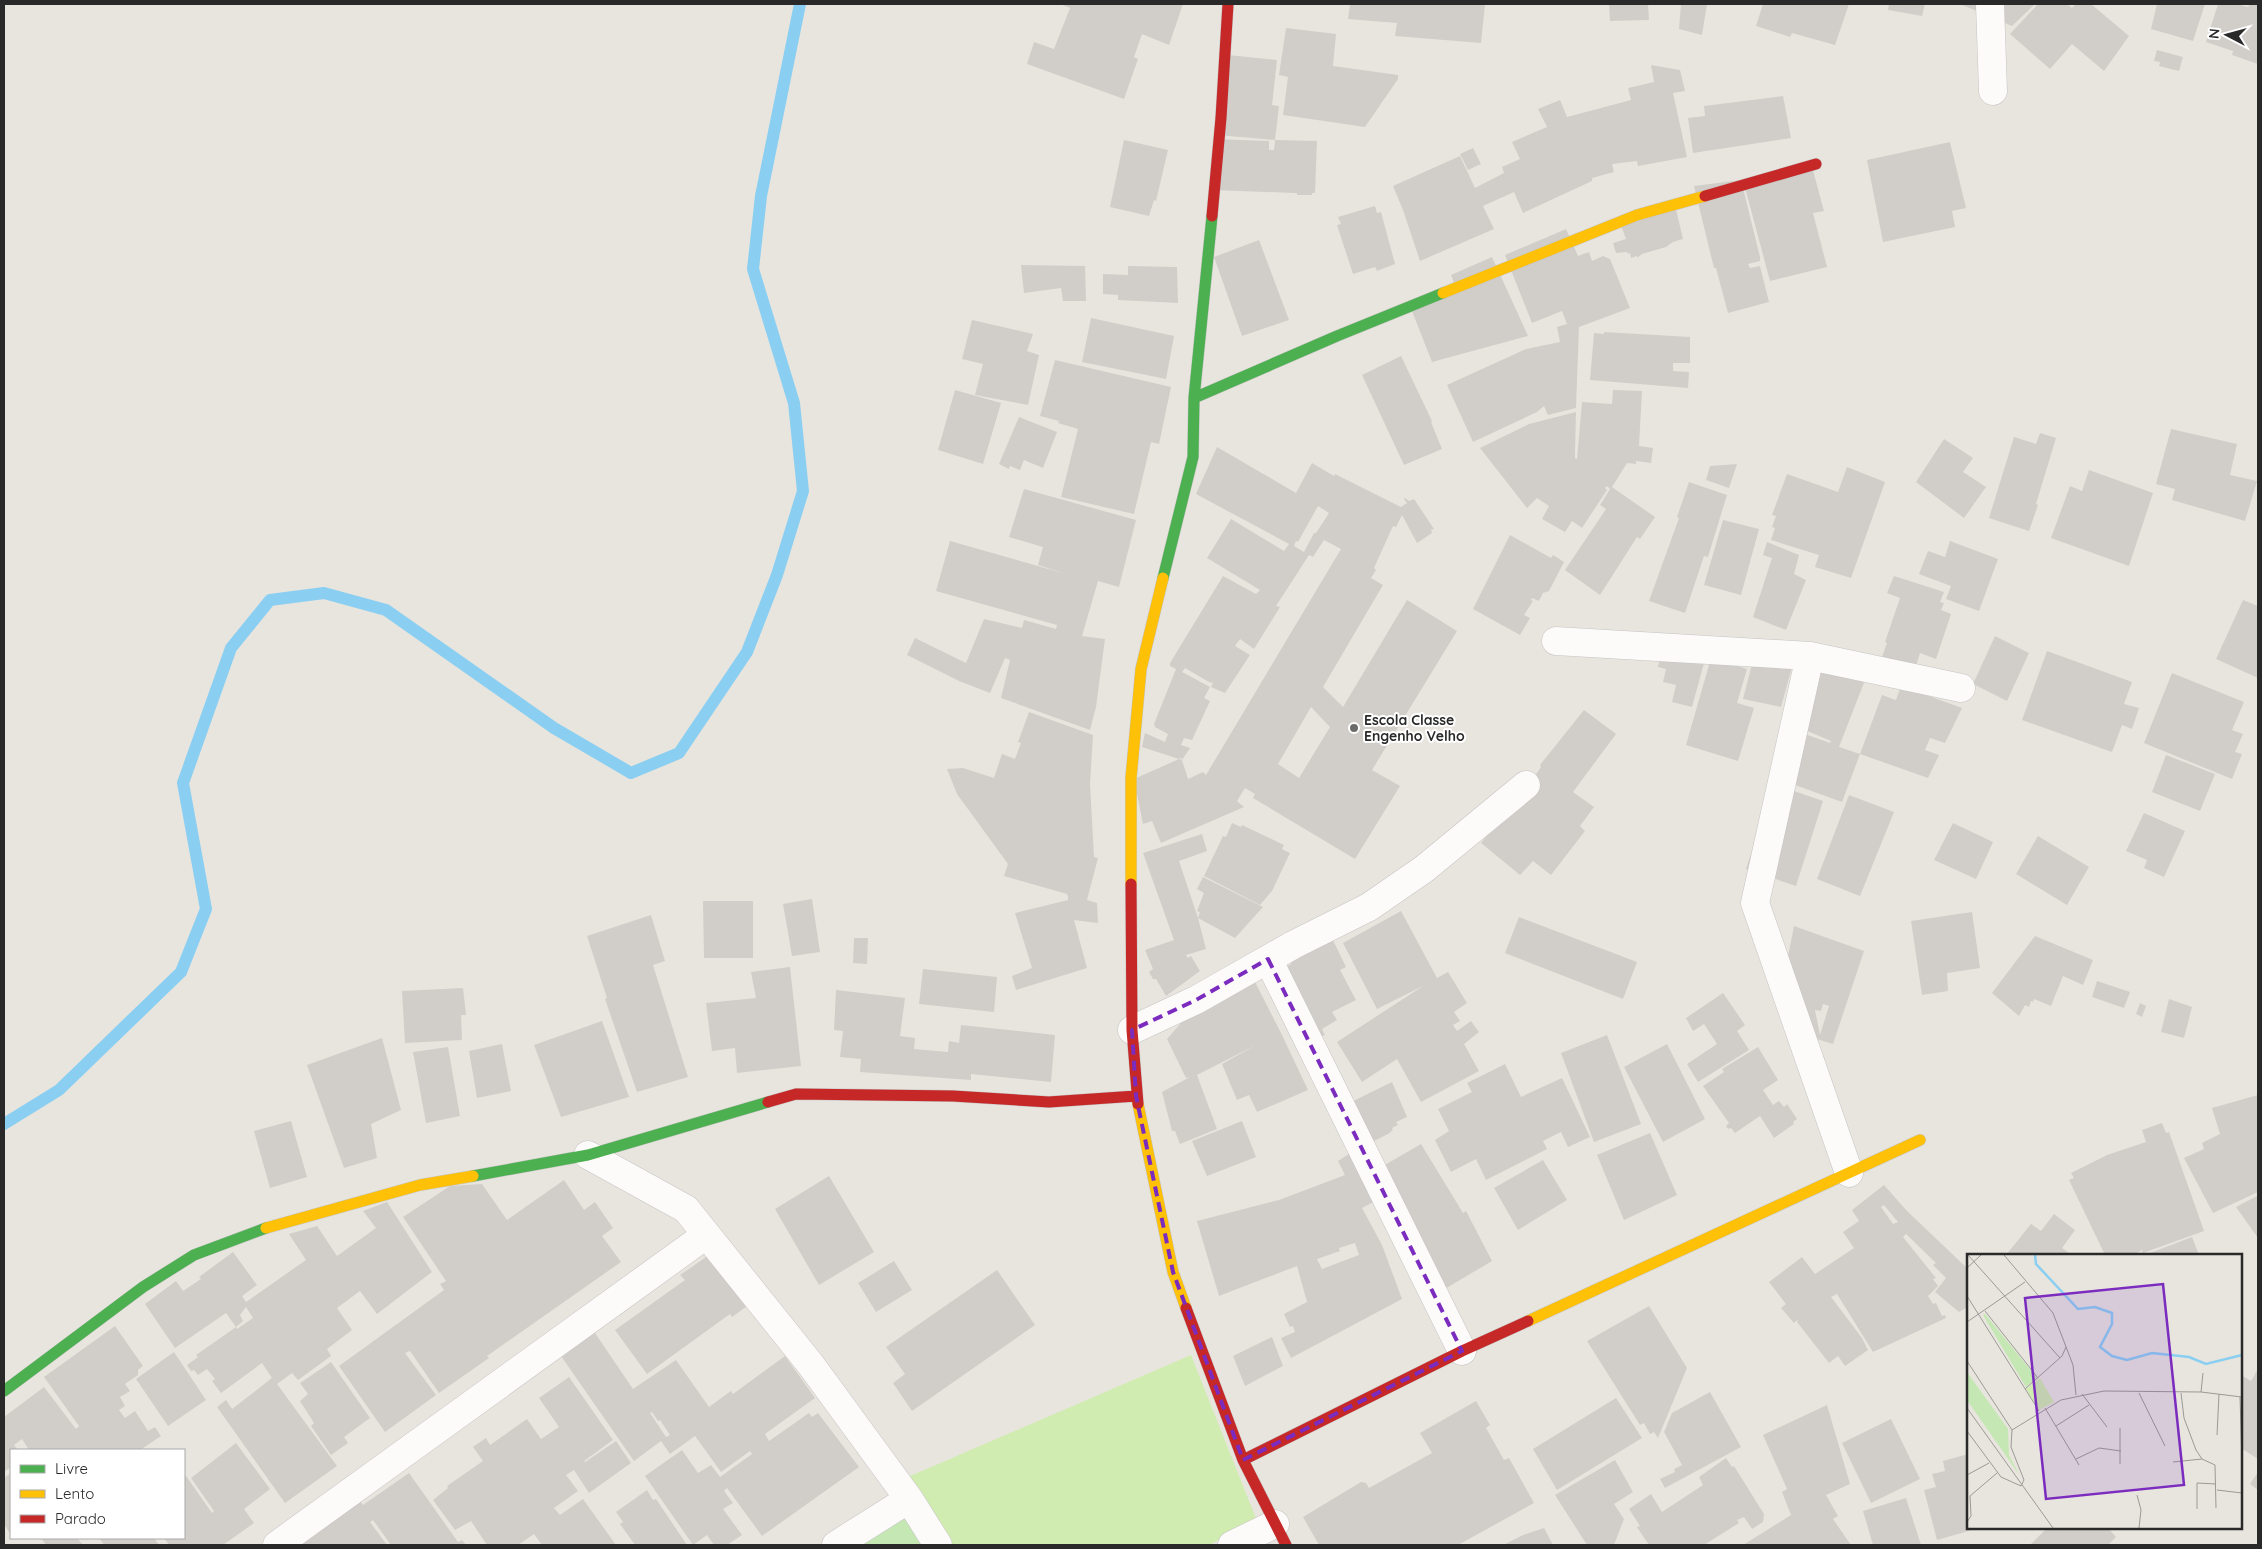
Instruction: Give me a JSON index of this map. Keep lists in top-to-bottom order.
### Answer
{
  "places": ["Escola Classe Engenho Velho"],
  "legend": ["Livre", "Lento", "Parado"],
  "north": "left"
}
